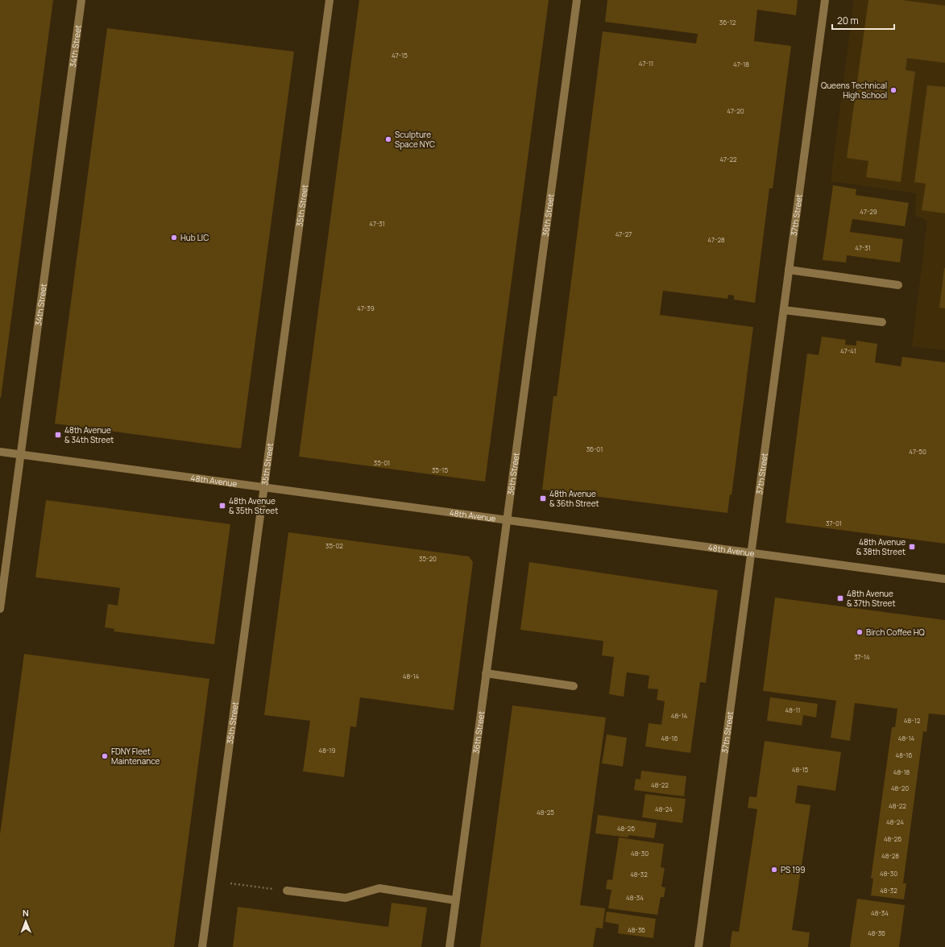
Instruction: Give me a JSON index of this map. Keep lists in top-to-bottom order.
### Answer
{
  "streets": {
    "street": [
      "34th Street",
      "35th Street",
      "36th Street",
      "37th Street",
      "48th Avenue"
    ]
  },
  "crossings": [
    ["34th Street", "48th Avenue"],
    ["35th Street", "48th Avenue"],
    ["36th Street", "48th Avenue"],
    ["37th Street", "48th Avenue"]
  ],
  "places": {
    "other": [
      "Queens Technical High School",
      "Sculpture Space NYC",
      "Hub LIC",
      "Birch Coffee HQ",
      "FDNY Fleet Maintenance",
      "PS 199"
    ],
    "transit": [
      "48th Avenue & 34th Street",
      "48th Avenue & 36th Street",
      "48th Avenue & 35th Street",
      "48th Avenue & 38th Street",
      "48th Avenue & 37th Street"
    ]
  },
  "house_numbers": [
    "36-12",
    "47-15",
    "47-11",
    "47-18",
    "47-20",
    "47-22",
    "47-29",
    "47-31",
    "47-27",
    "47-28",
    "47-31",
    "47-39",
    "47-41",
    "36-01",
    "47-50",
    "35-01",
    "35-15",
    "37-01",
    "35-02",
    "35-20",
    "37-14",
    "48-14",
    "48-11",
    "48-14",
    "48-12",
    "48-16",
    "48-14",
    "48-19",
    "48-16",
    "48-15",
    "48-18",
    "48-22",
    "48-20",
    "48-22",
    "48-24",
    "48-25",
    "48-24",
    "48-26",
    "48-26",
    "48-30",
    "48-28",
    "48-30",
    "48-32",
    "48-32",
    "48-34",
    "48-34",
    "48-36",
    "48-36"
  ],
  "scale_bar": "20 m",
  "north": "top"
}
